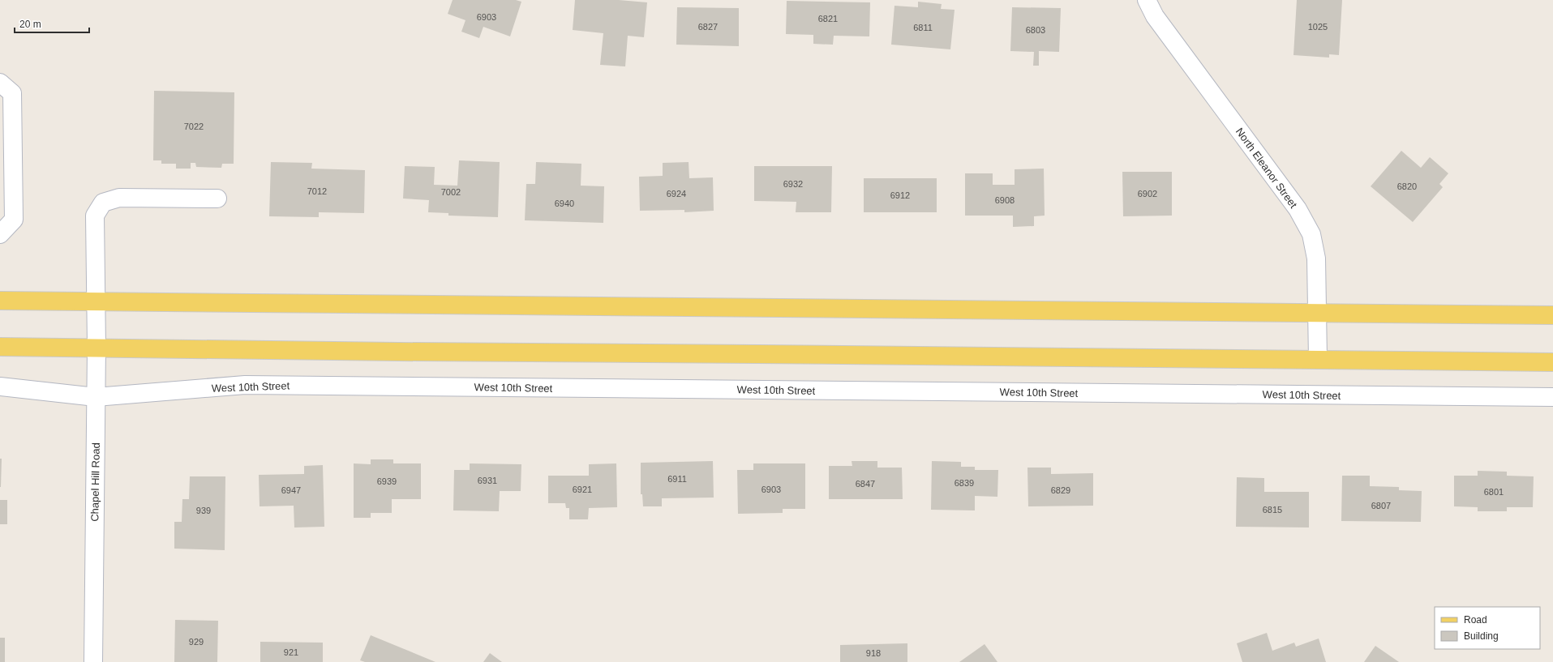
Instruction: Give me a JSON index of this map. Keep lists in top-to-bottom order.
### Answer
{
  "streets": {
    "street": ["North Eleanor Street", "West 10th Street", "Chapel Hill Road"]
  },
  "crossings": [
    ["West 10th Street", "Chapel Hill Road"]
  ],
  "house_numbers": [
    "6903",
    "6821",
    "6827",
    "1025",
    "6811",
    "6803",
    "7022",
    "6932",
    "6820",
    "7012",
    "7002",
    "6924",
    "6902",
    "6912",
    "6908",
    "6940",
    "6911",
    "6931",
    "6939",
    "6839",
    "6847",
    "6921",
    "6903",
    "6947",
    "6829",
    "6801",
    "6807",
    "6815",
    "939",
    "929",
    "921",
    "918"
  ],
  "legend": ["Road", "Building"],
  "scale_bar": "20 m"
}
